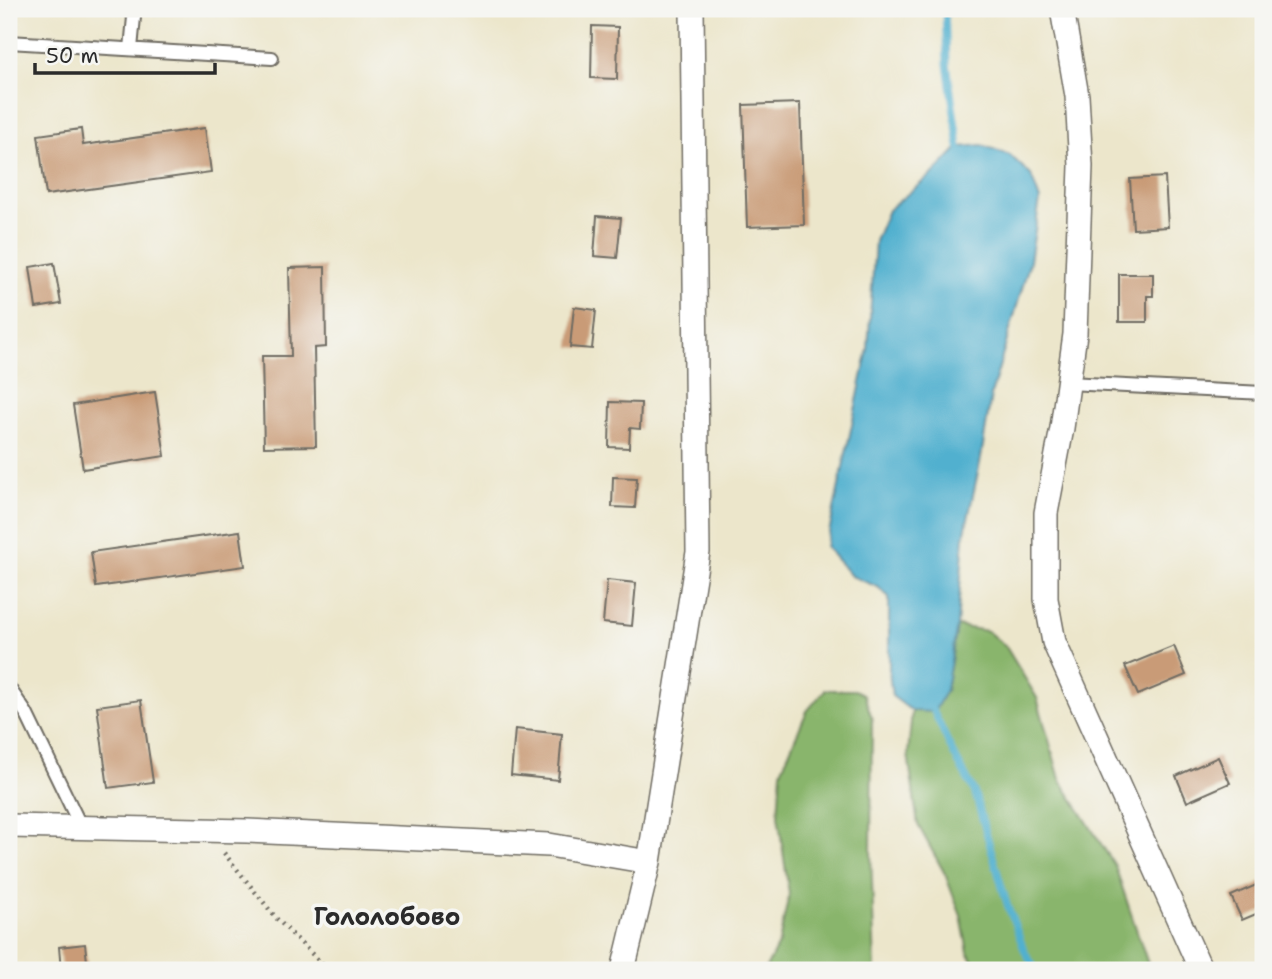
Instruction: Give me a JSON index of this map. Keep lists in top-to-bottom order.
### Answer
{
  "districts": ["Гололобово"],
  "scale_bar": "50 m"
}
